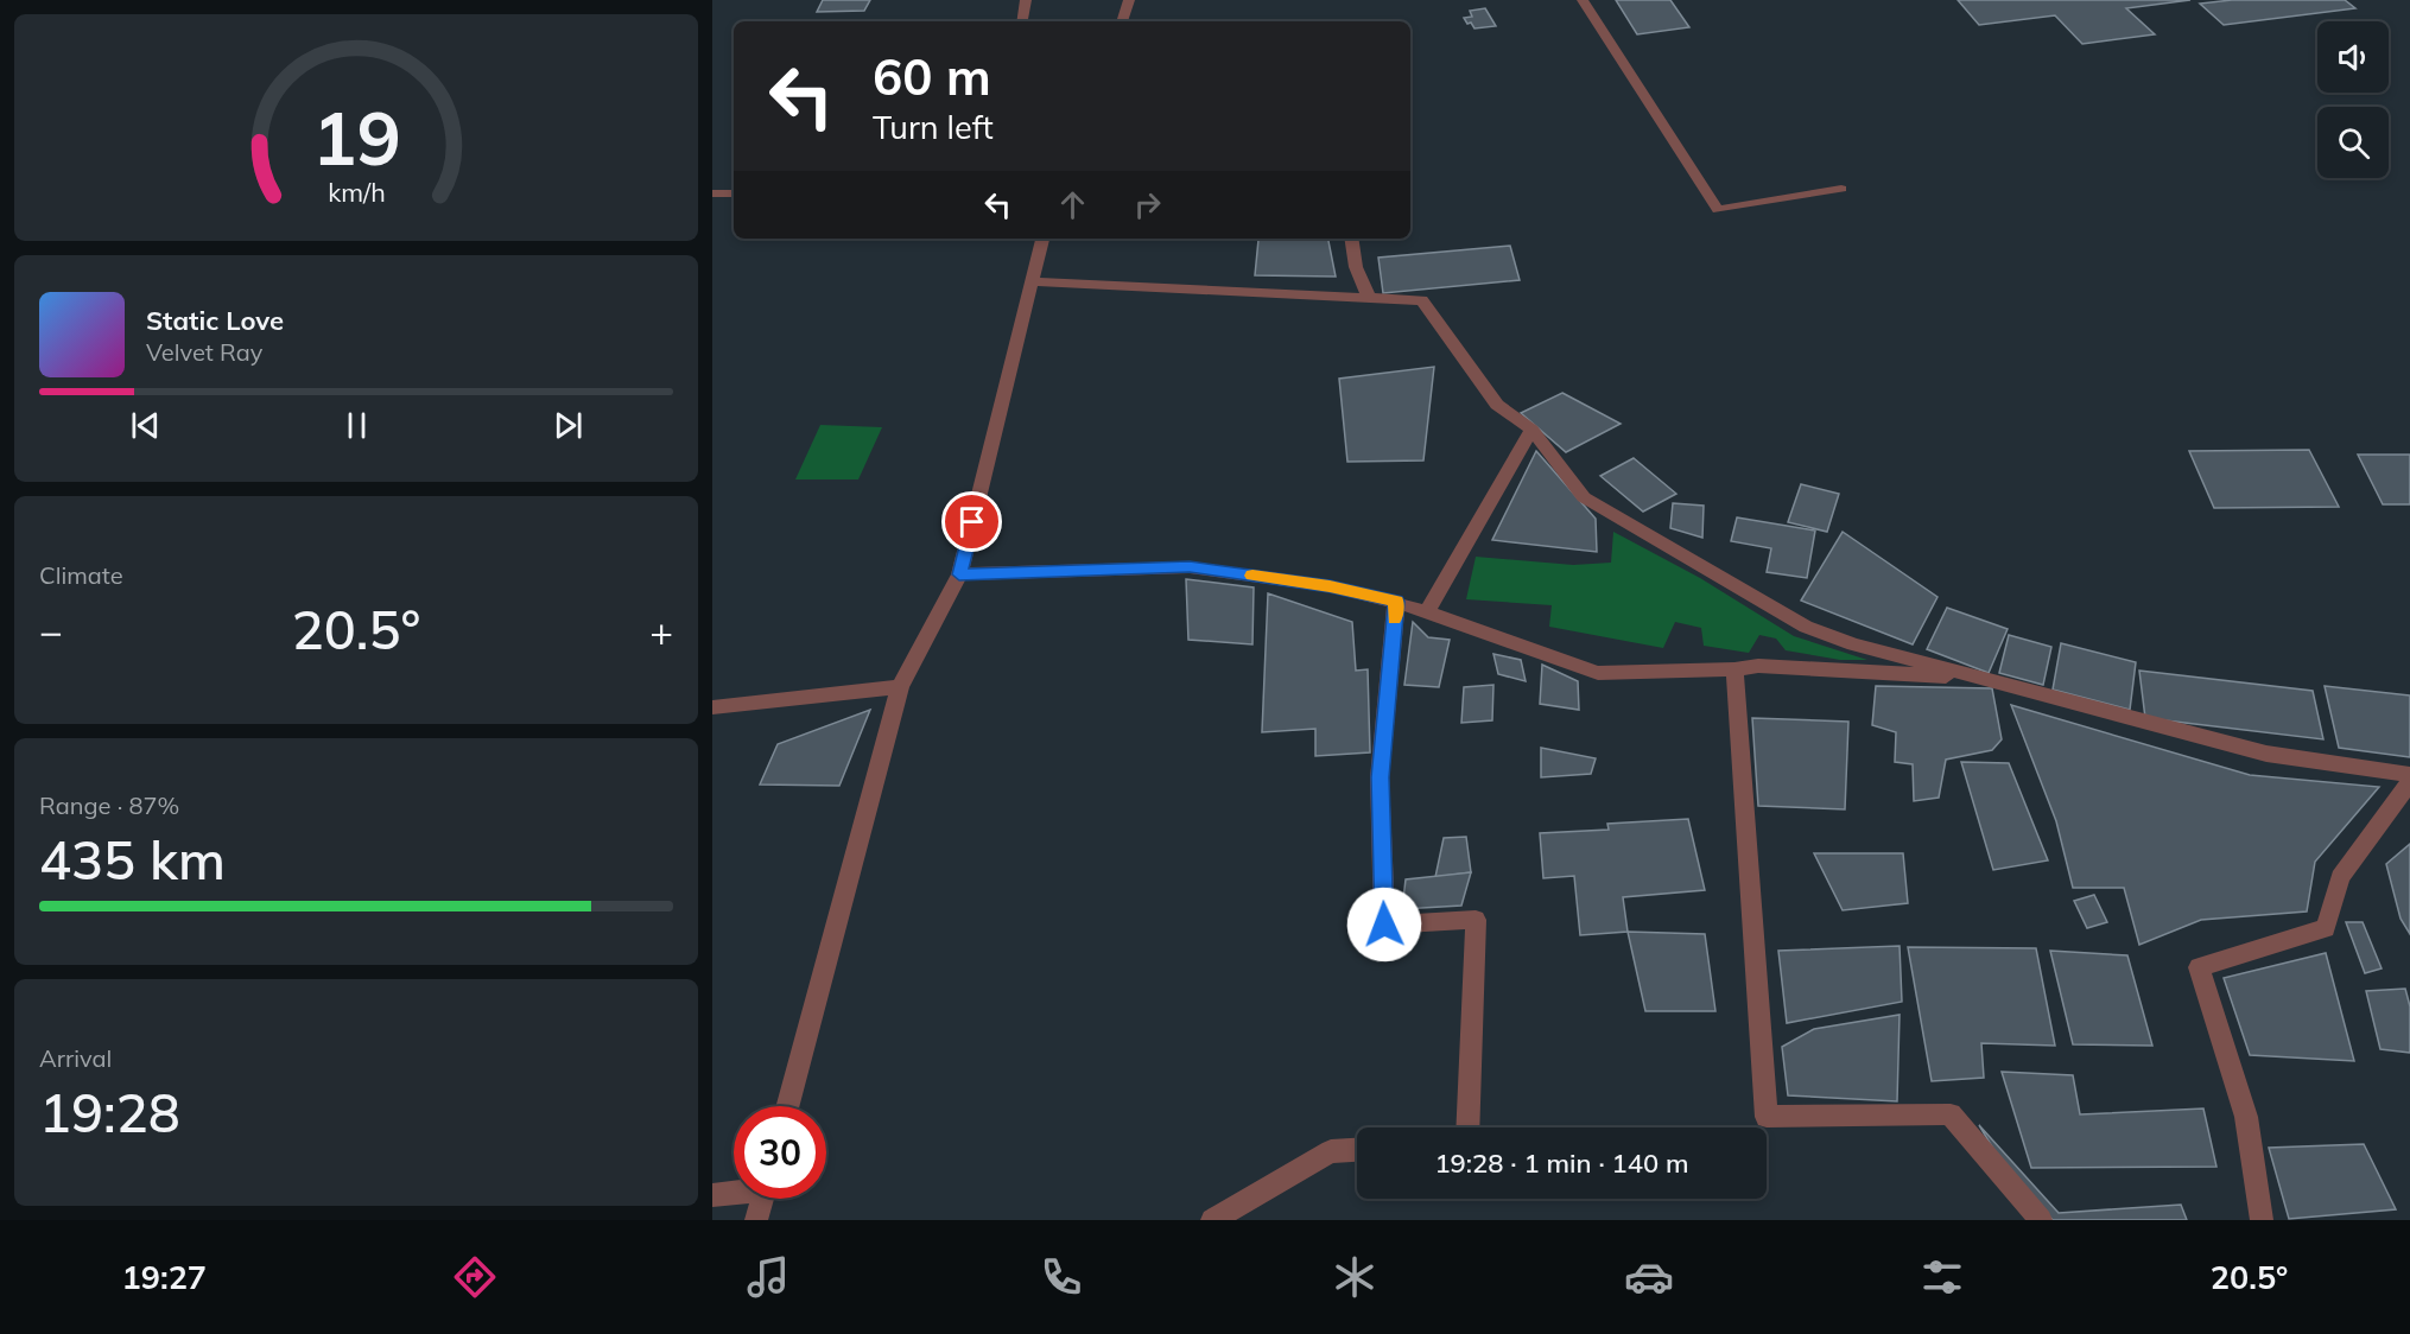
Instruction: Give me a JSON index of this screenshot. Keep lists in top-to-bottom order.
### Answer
{
  "page": {
    "turn": ["60 m", "Turn left"],
    "song": ["Static Love", "Velvet Ray"],
    "tile": [
      "Climate",
      ["Range · 87%", "435 km"],
      ["Arrival", "19:28"]
    ],
    "heat": ["−", "20.5°", "+"],
    "limit": "30",
    "trip": "19:28 · 1 min · 140 m",
    "tabs": ["19:27", "20.5°"],
    "gauge": ["19", "km/h"]
  }
}
